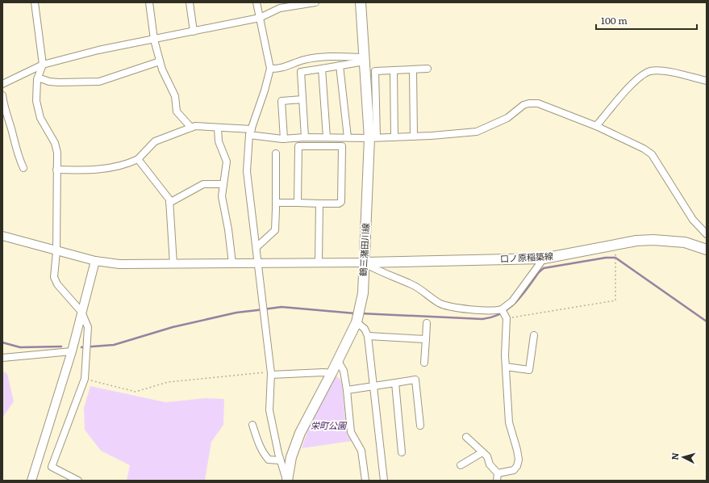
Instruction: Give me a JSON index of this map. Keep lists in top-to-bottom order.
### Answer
{
  "streets": {
    "main road": ["鶴三潴田川線", "口ノ原稲築線"]
  },
  "crossings": [
    ["鶴三潴田川線", "口ノ原稲築線"]
  ],
  "parks": ["栄町公園"],
  "scale_bar": "100 m",
  "north": "left"
}
